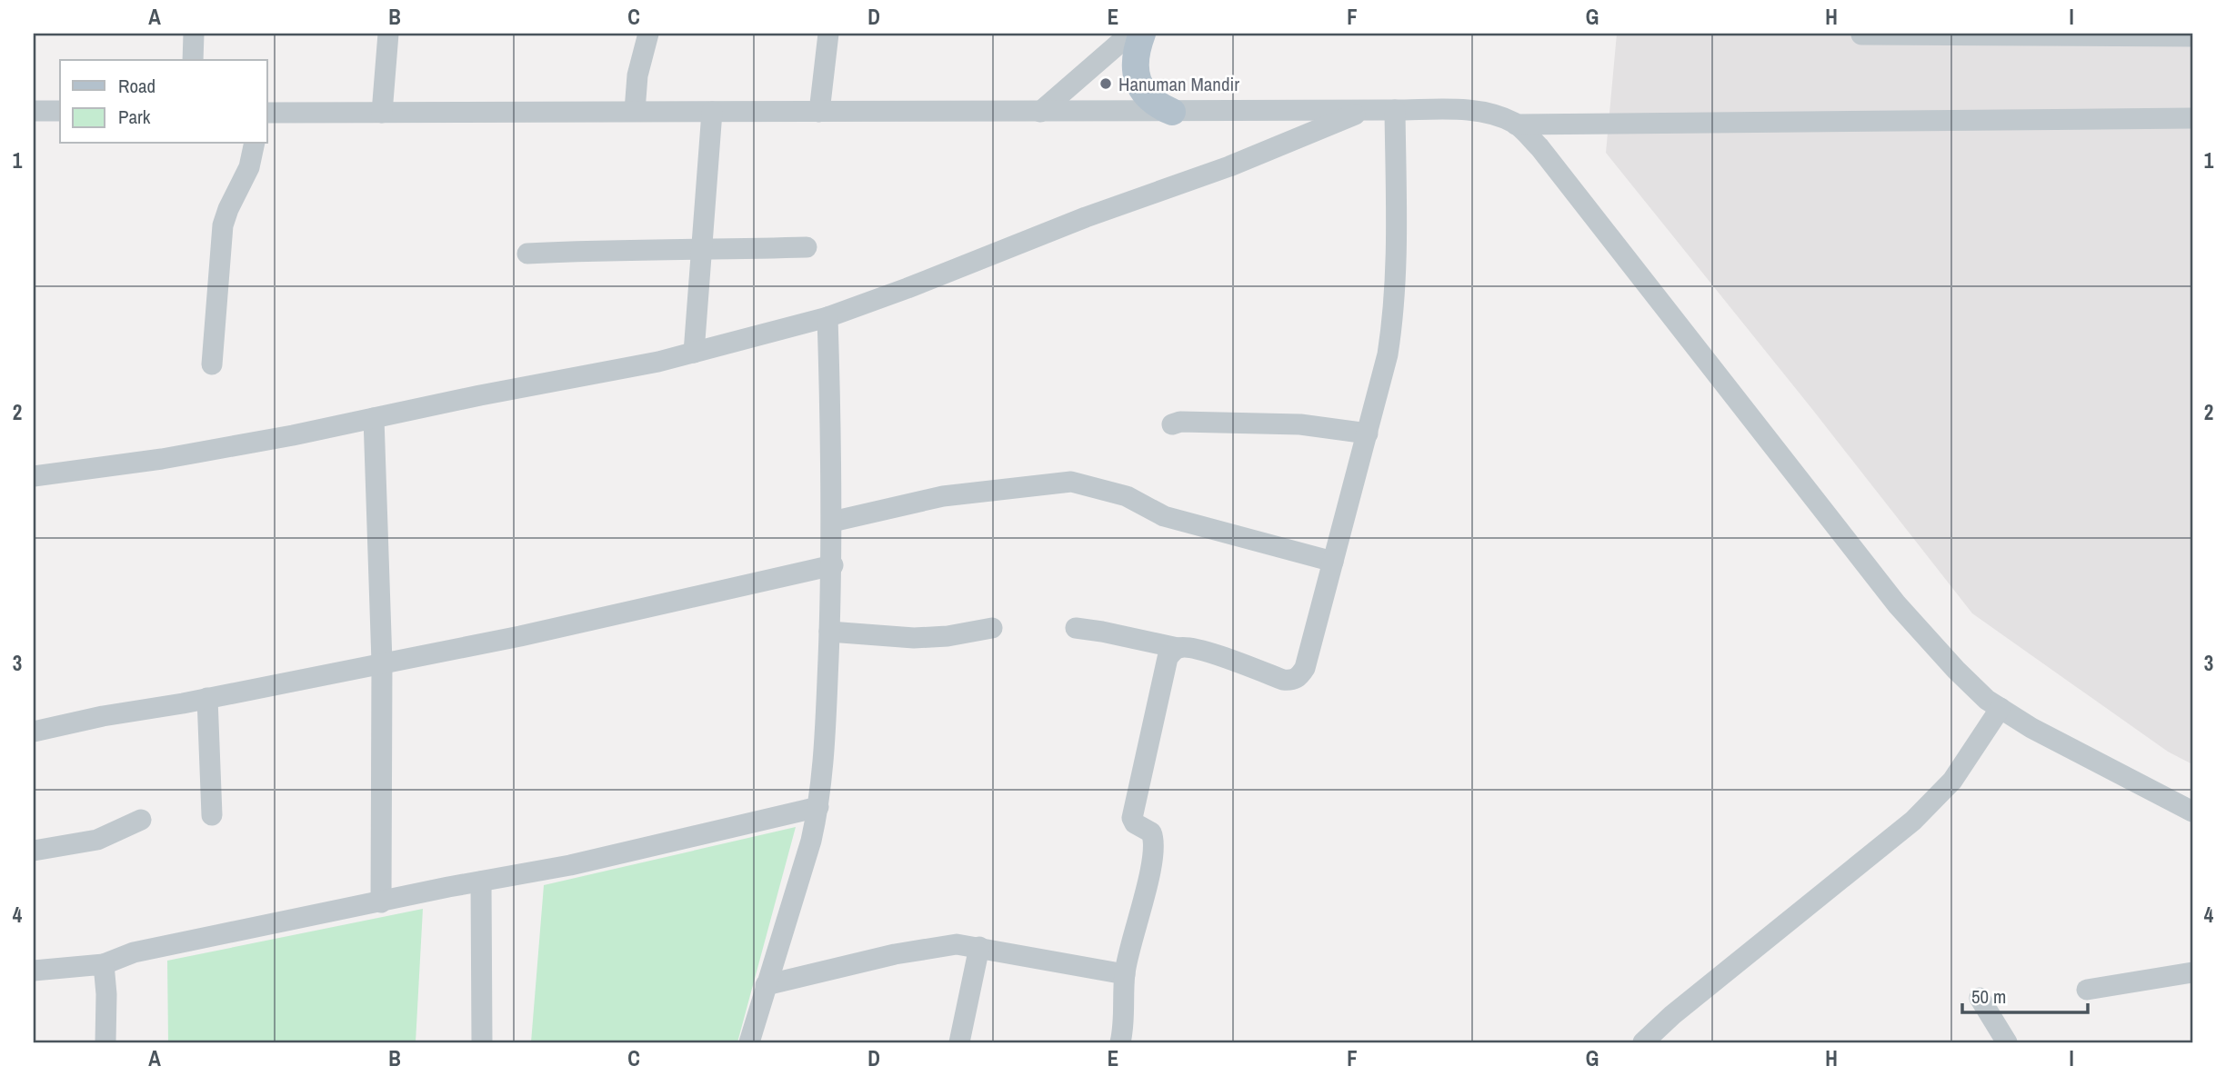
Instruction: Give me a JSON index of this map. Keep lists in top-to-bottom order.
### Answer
{
  "places": ["Hanuman Mandir"],
  "legend": ["Road", "Park"],
  "scale_bar": "50 m",
  "grid": {
    "columns": [
      "A",
      "B",
      "C",
      "D",
      "E",
      "F",
      "G",
      "H",
      "I"
    ],
    "rows": [
      "1",
      "2",
      "3",
      "4"
    ]
  }
}
